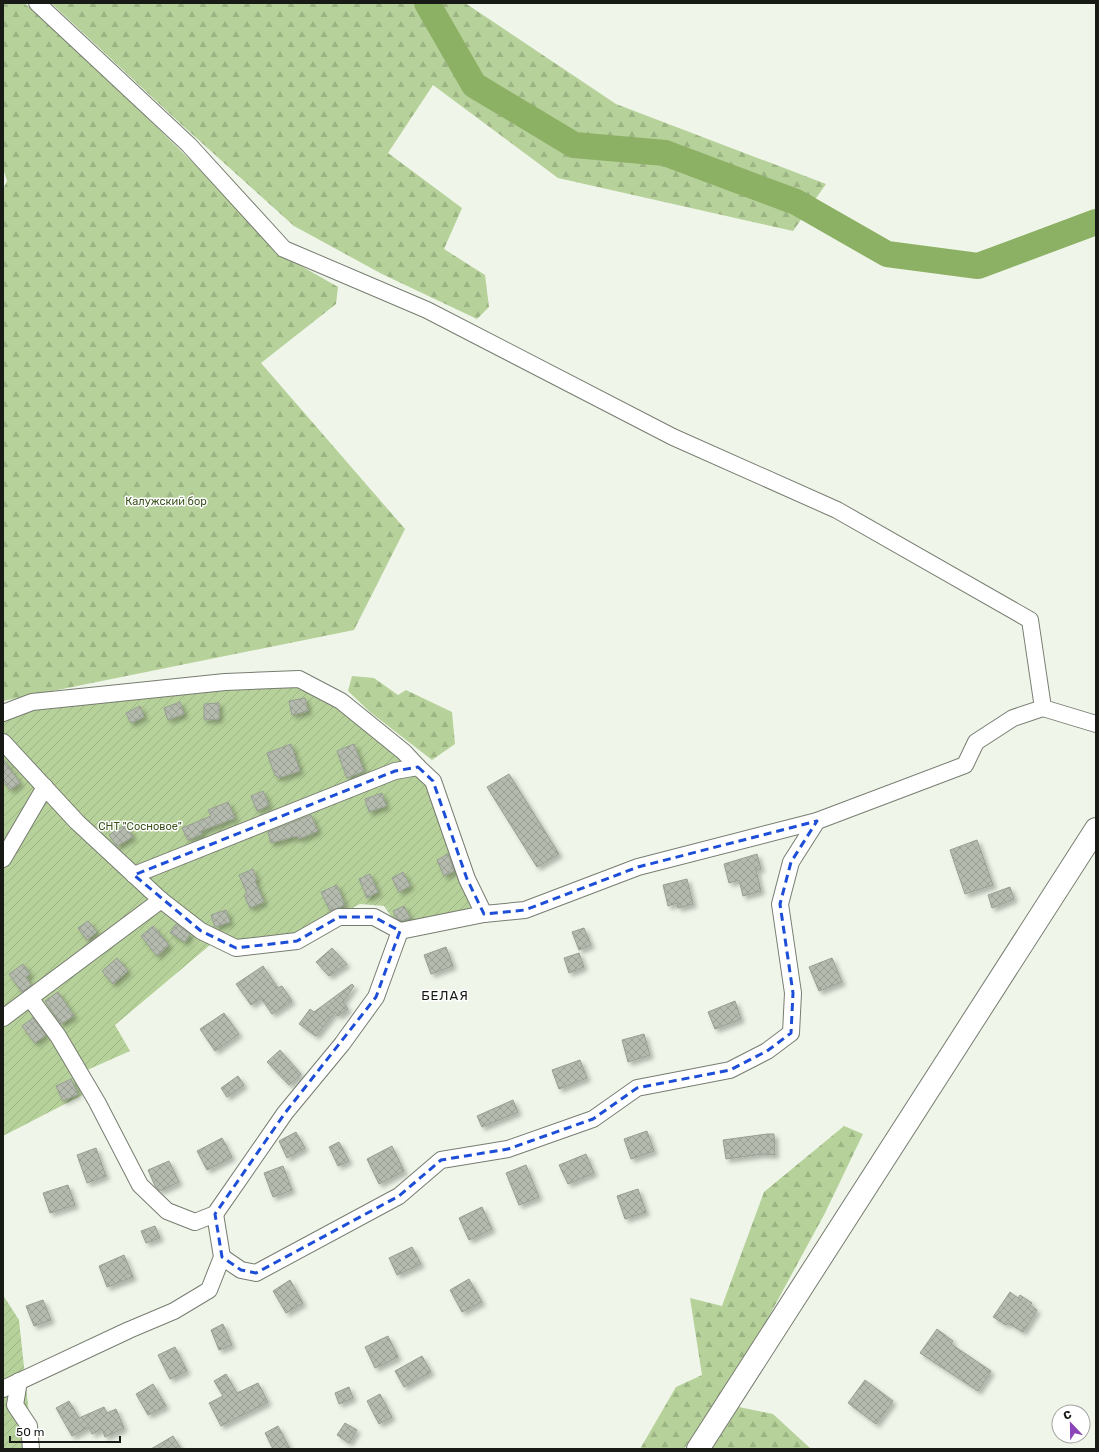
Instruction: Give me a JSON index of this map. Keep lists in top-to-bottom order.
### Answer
{
  "districts": ["БЕЛАЯ"],
  "parks": ["Калужский бор", "СНТ \"Сосновое\""],
  "scale_bar": "50 m",
  "north": "top"
}
